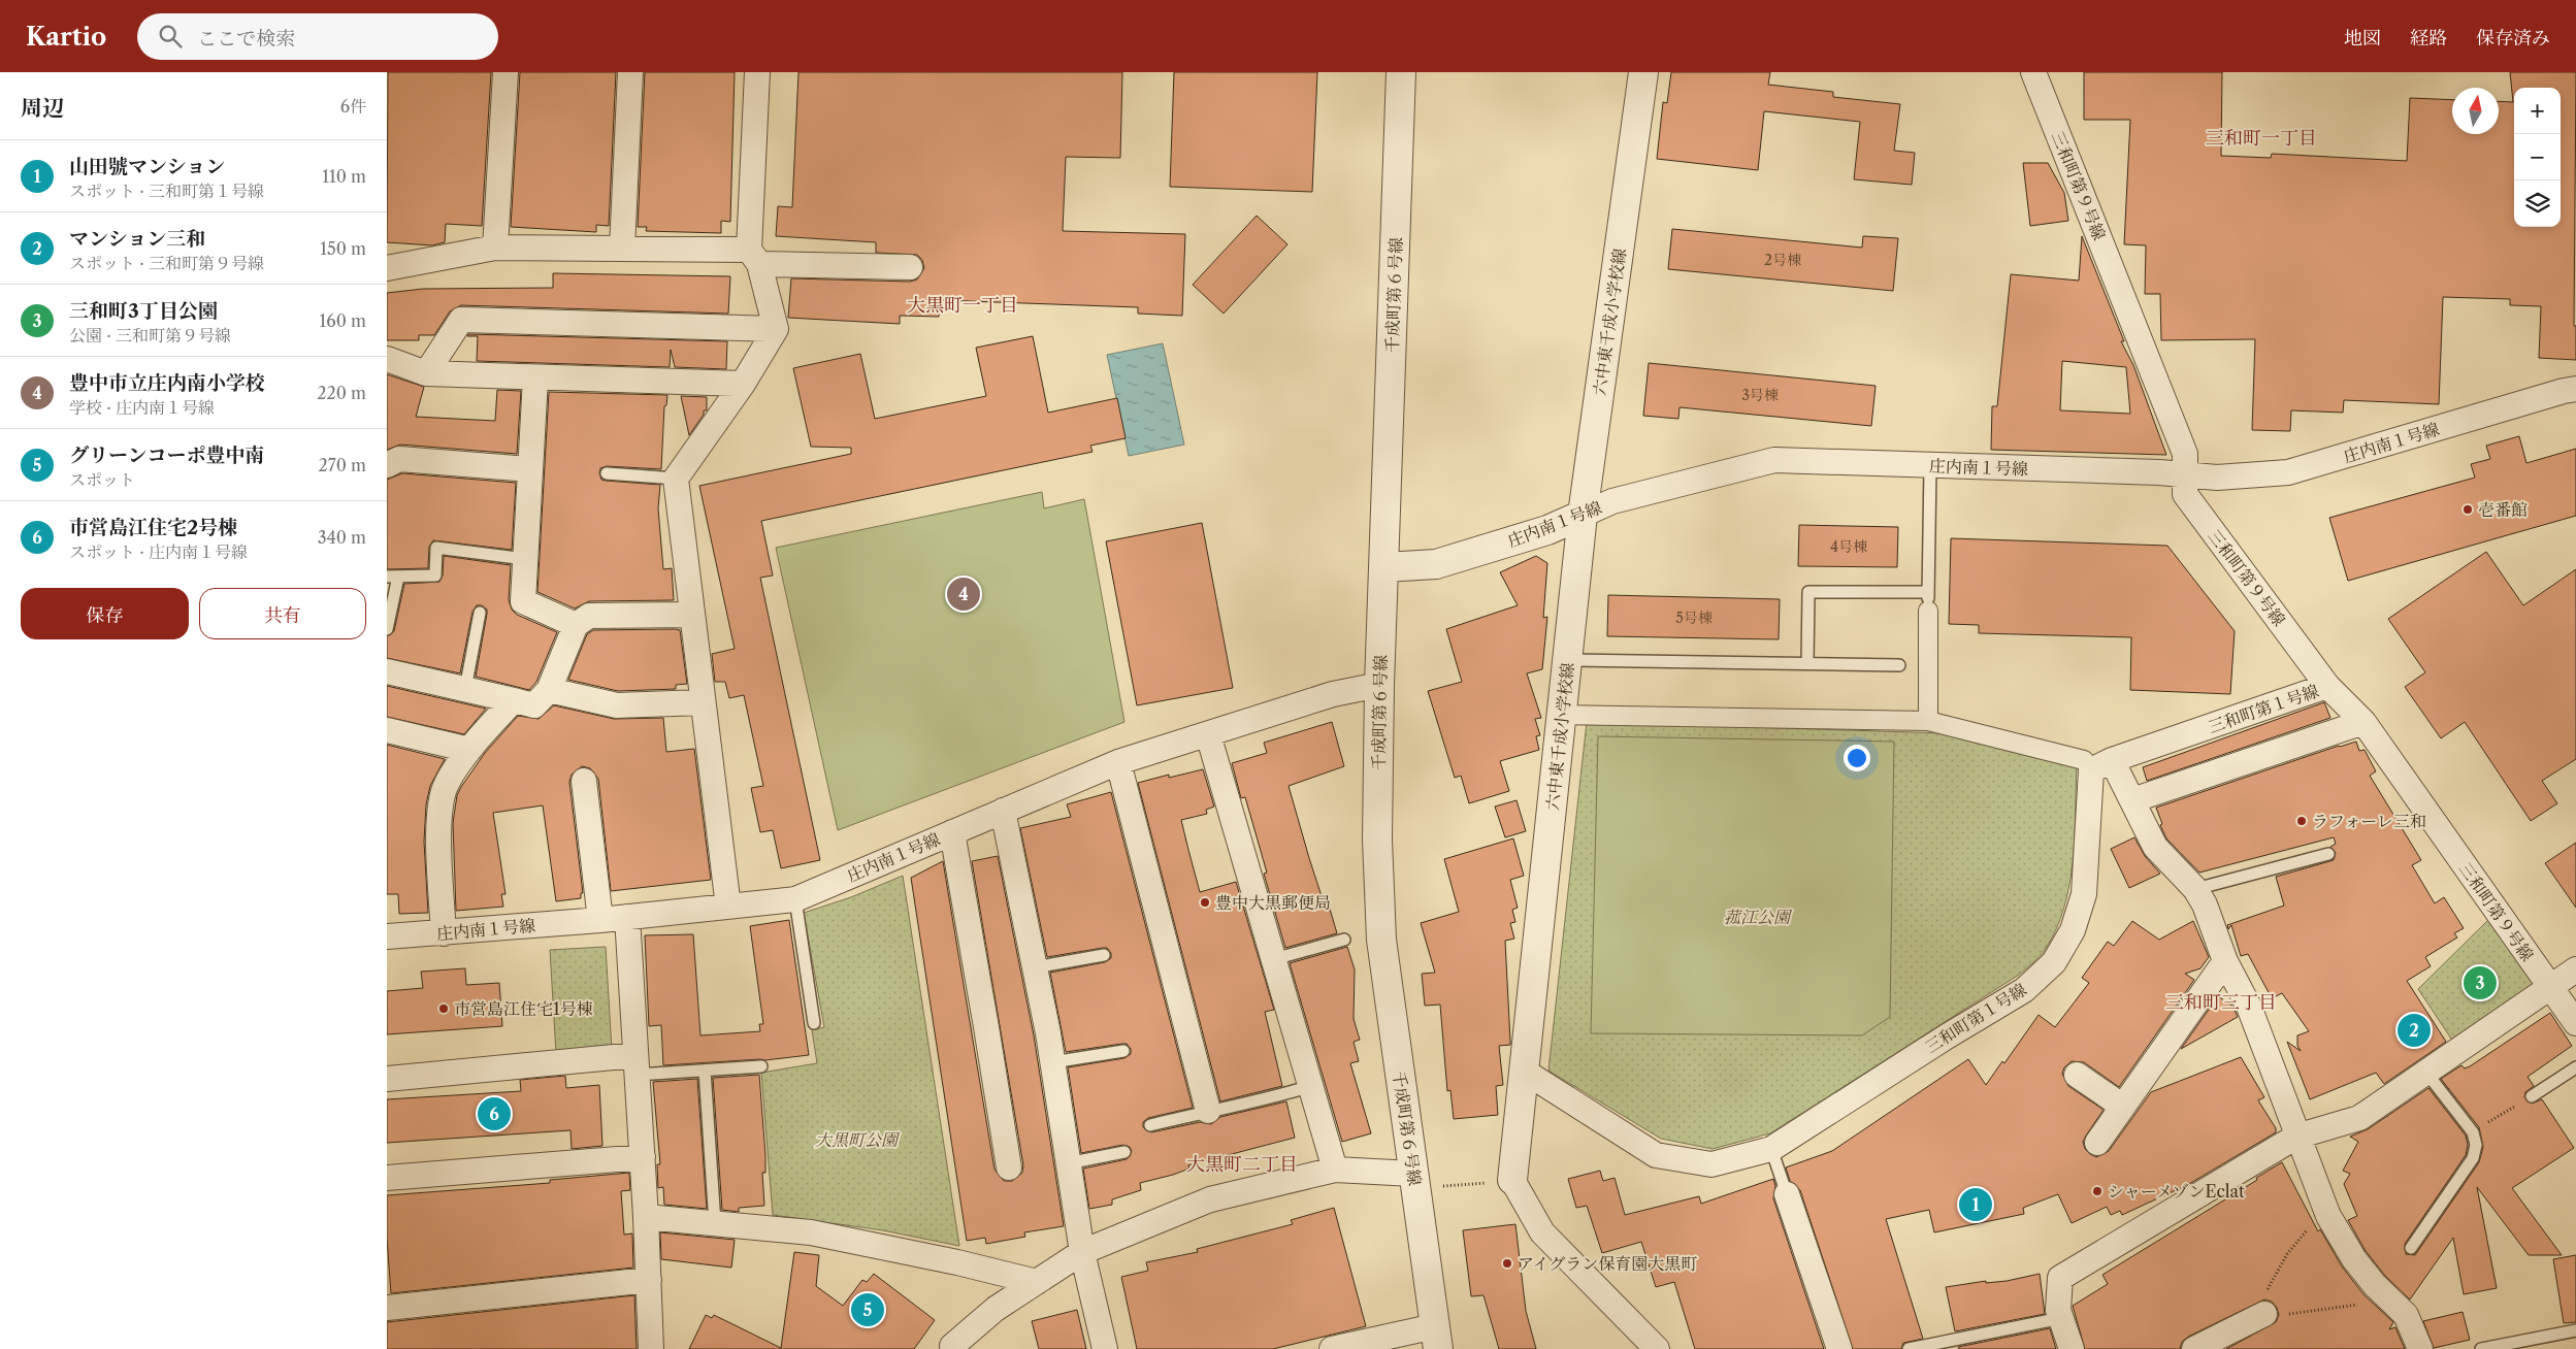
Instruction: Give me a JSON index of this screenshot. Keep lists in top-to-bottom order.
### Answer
{
  "streets": {
    "street": [
      "三和町第９号線",
      "千成町第６号線",
      "六中東千成小学校線",
      "庄内南１号線",
      "三和町第１号線"
    ]
  },
  "crossings": [
    ["三和町第９号線", "庄内南１号線"],
    ["三和町第９号線", "三和町第１号線"],
    ["千成町第６号線", "庄内南１号線"],
    ["六中東千成小学校線", "庄内南１号線"],
    ["六中東千成小学校線", "三和町第１号線"]
  ],
  "districts": [
    "三和町一丁目",
    "大黒町一丁目",
    "三和町三丁目",
    "大黒町二丁目"
  ],
  "parks": ["菰江公園", "大黒町公園"],
  "places": [
    "壱番館",
    "ラフォーレ三和",
    "豊中大黒郵便局",
    "市営島江住宅1号棟",
    "シャーメゾンEclat",
    "アイグラン保育園大黒町"
  ],
  "house_numbers": [
    "2号棟",
    "3号棟",
    "4号棟",
    "5号棟"
  ],
  "north": "top",
  "page": {
    "header": "Kartio",
    "search": "ここで検索",
    "nav": ["地図", "経路", "保存済み"],
    "heading": ["周辺", "6件"],
    "map_buttons": ["+", "−"],
    "list": [
      {
        "mark": "1",
        "name": "山田號マンション",
        "note": "スポット · 三和町第１号線",
        "value": "110 m"
      },
      {
        "mark": "2",
        "name": "マンション三和",
        "note": "スポット · 三和町第９号線",
        "value": "150 m"
      },
      {
        "mark": "3",
        "name": "三和町3丁目公園",
        "note": "公園 · 三和町第９号線",
        "value": "160 m"
      },
      {
        "mark": "4",
        "name": "豊中市立庄内南小学校",
        "note": "学校 · 庄内南１号線",
        "value": "220 m"
      },
      {
        "mark": "5",
        "name": "グリーンコーポ豊中南",
        "note": "スポット",
        "value": "270 m"
      },
      {
        "mark": "6",
        "name": "市営島江住宅2号棟",
        "note": "スポット · 庄内南１号線",
        "value": "340 m"
      }
    ],
    "buttons": ["保存", "共有"],
    "pins": [
      "4",
      "3",
      "2",
      "6",
      "1",
      "5"
    ]
  }
}
